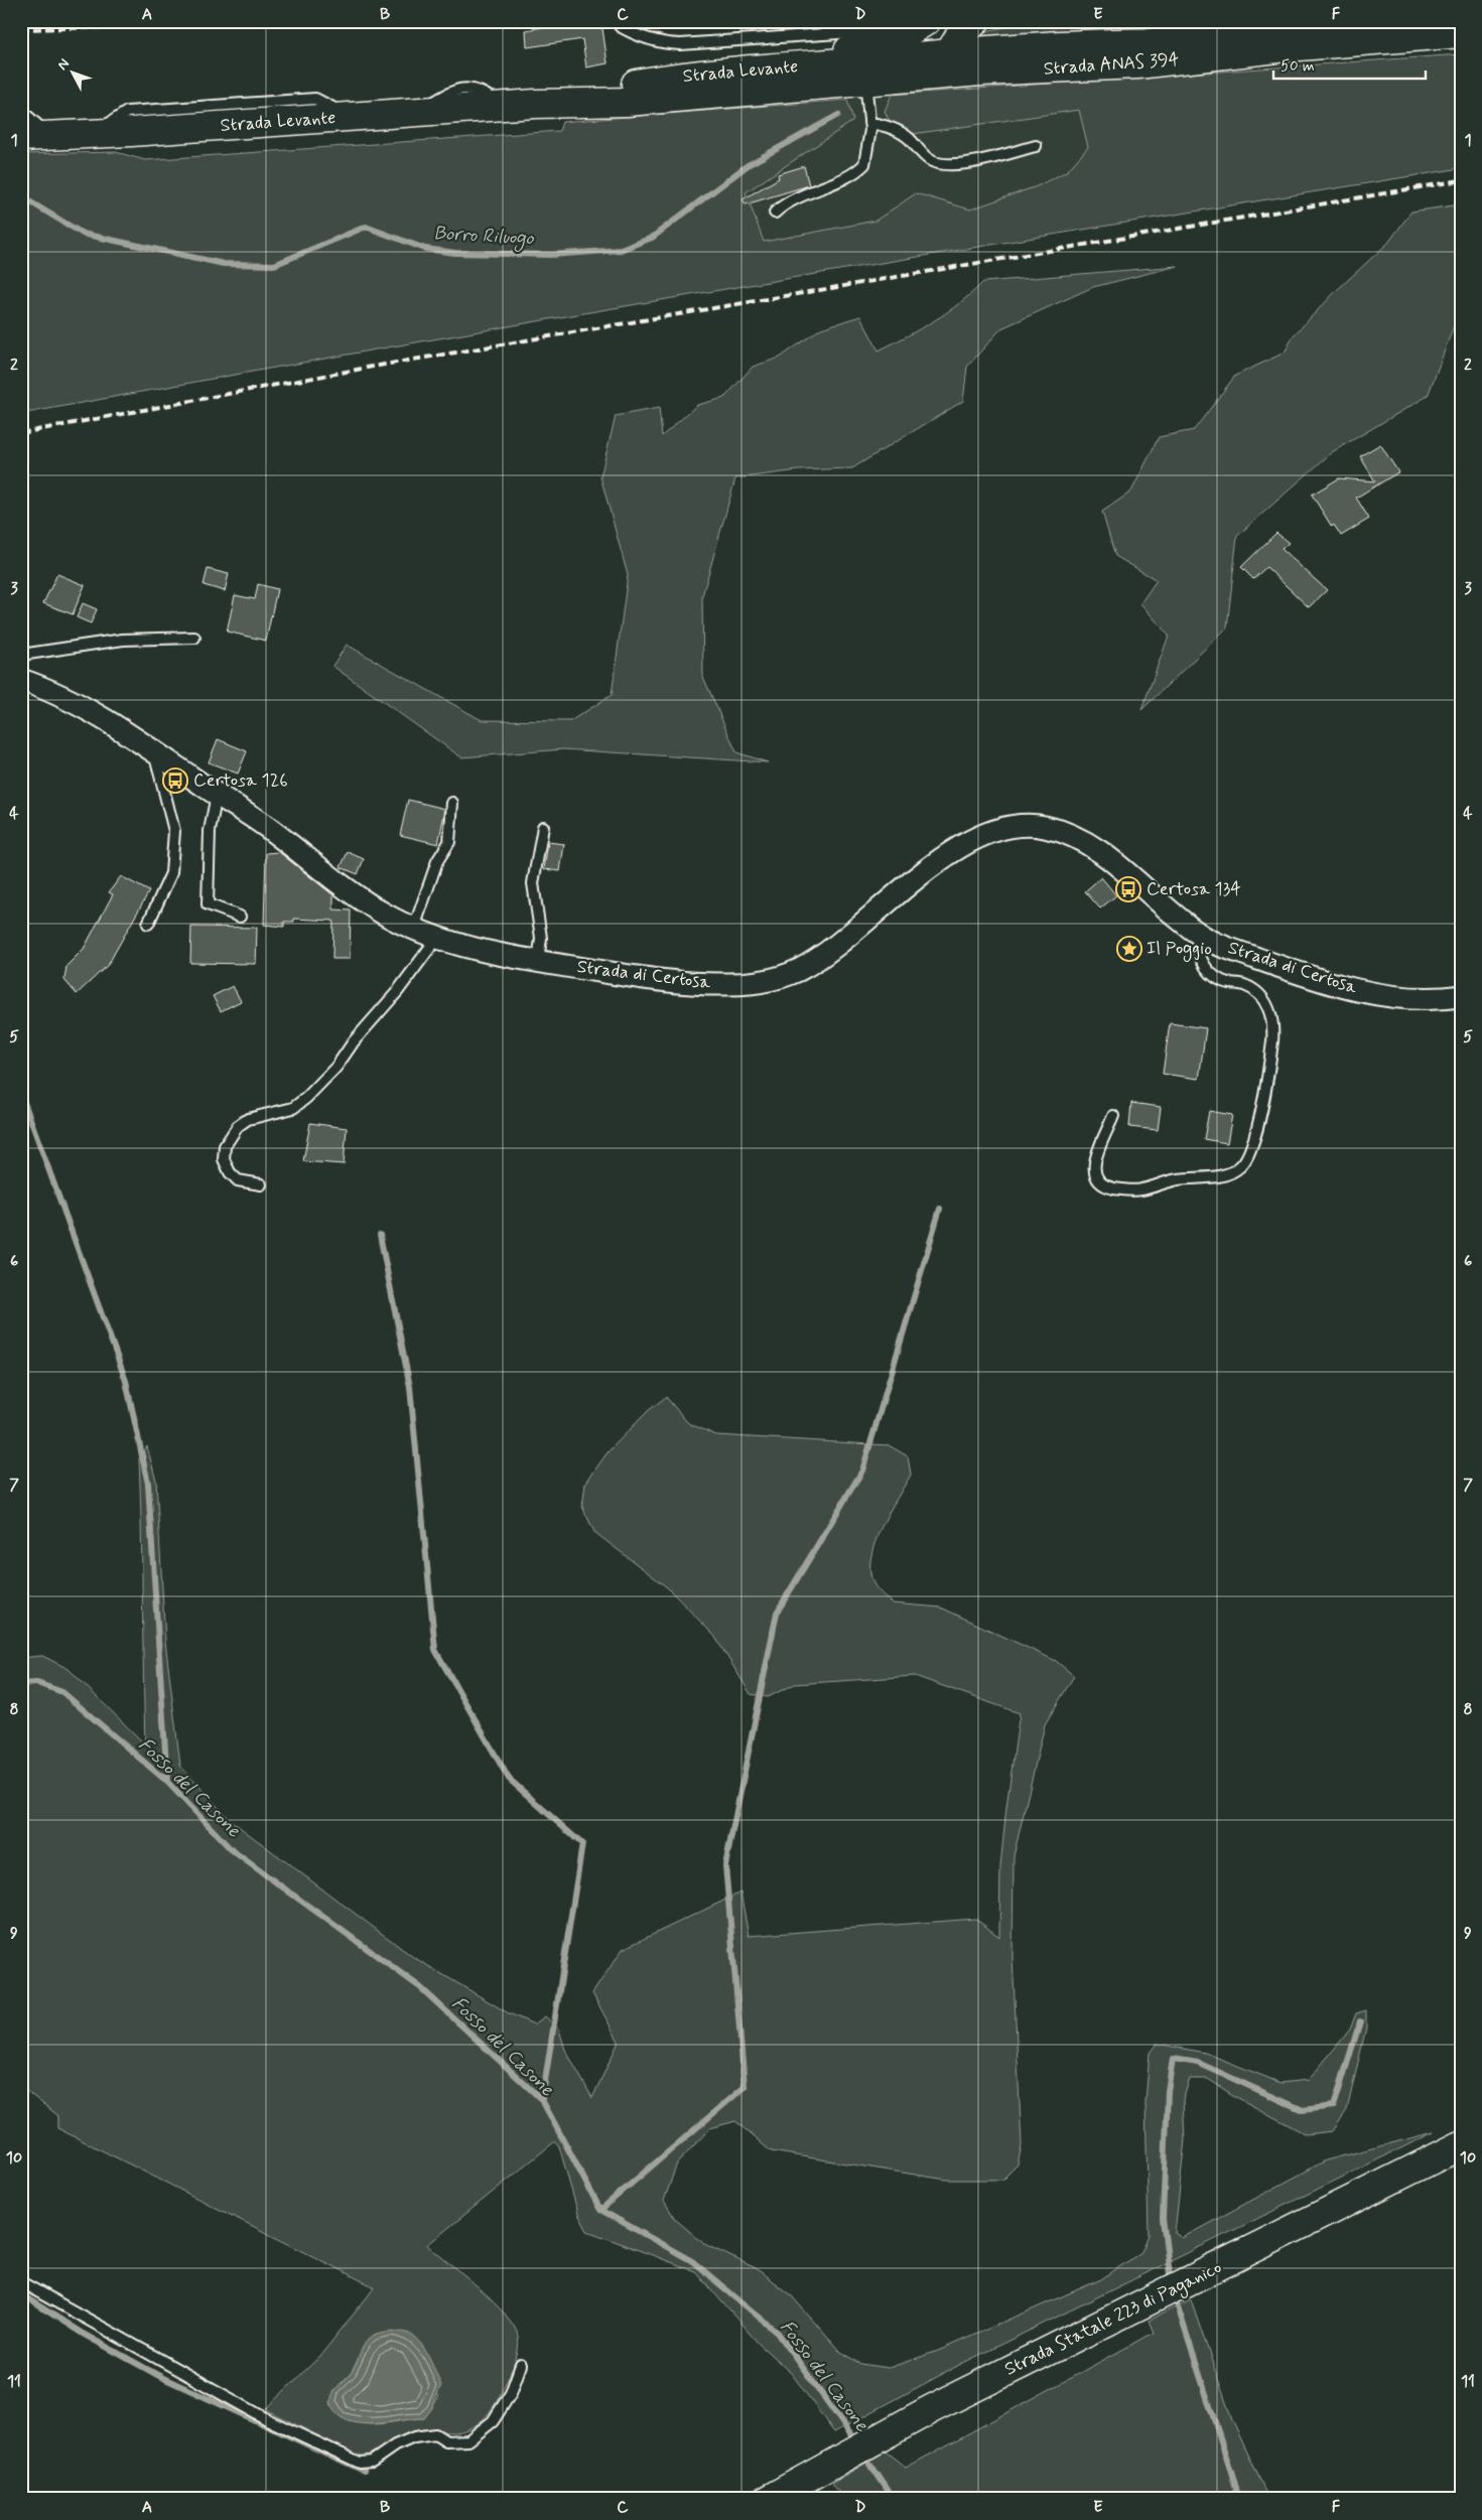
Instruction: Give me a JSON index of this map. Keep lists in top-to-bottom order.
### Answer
{
  "streets": {
    "main road": ["Strada ANAS 394", "Strada Levante", "Strada Statale 223 di Paganico"],
    "street": ["Strada di Certosa"]
  },
  "crossings": [
    ["Strada ANAS 394", "Strada Levante"]
  ],
  "water": ["Borro Riluogo", "Fosso del Casone"],
  "places": {
    "bus stop": ["Certosa 126", "Certosa 134"],
    "place": ["Il Poggio"]
  },
  "scale_bar": "50 m",
  "north": "top left",
  "grid": {
    "columns": [
      "A",
      "B",
      "C",
      "D",
      "E",
      "F"
    ],
    "rows": [
      "1",
      "2",
      "3",
      "4",
      "5",
      "6",
      "7",
      "8",
      "9",
      "10",
      "11"
    ]
  }
}
